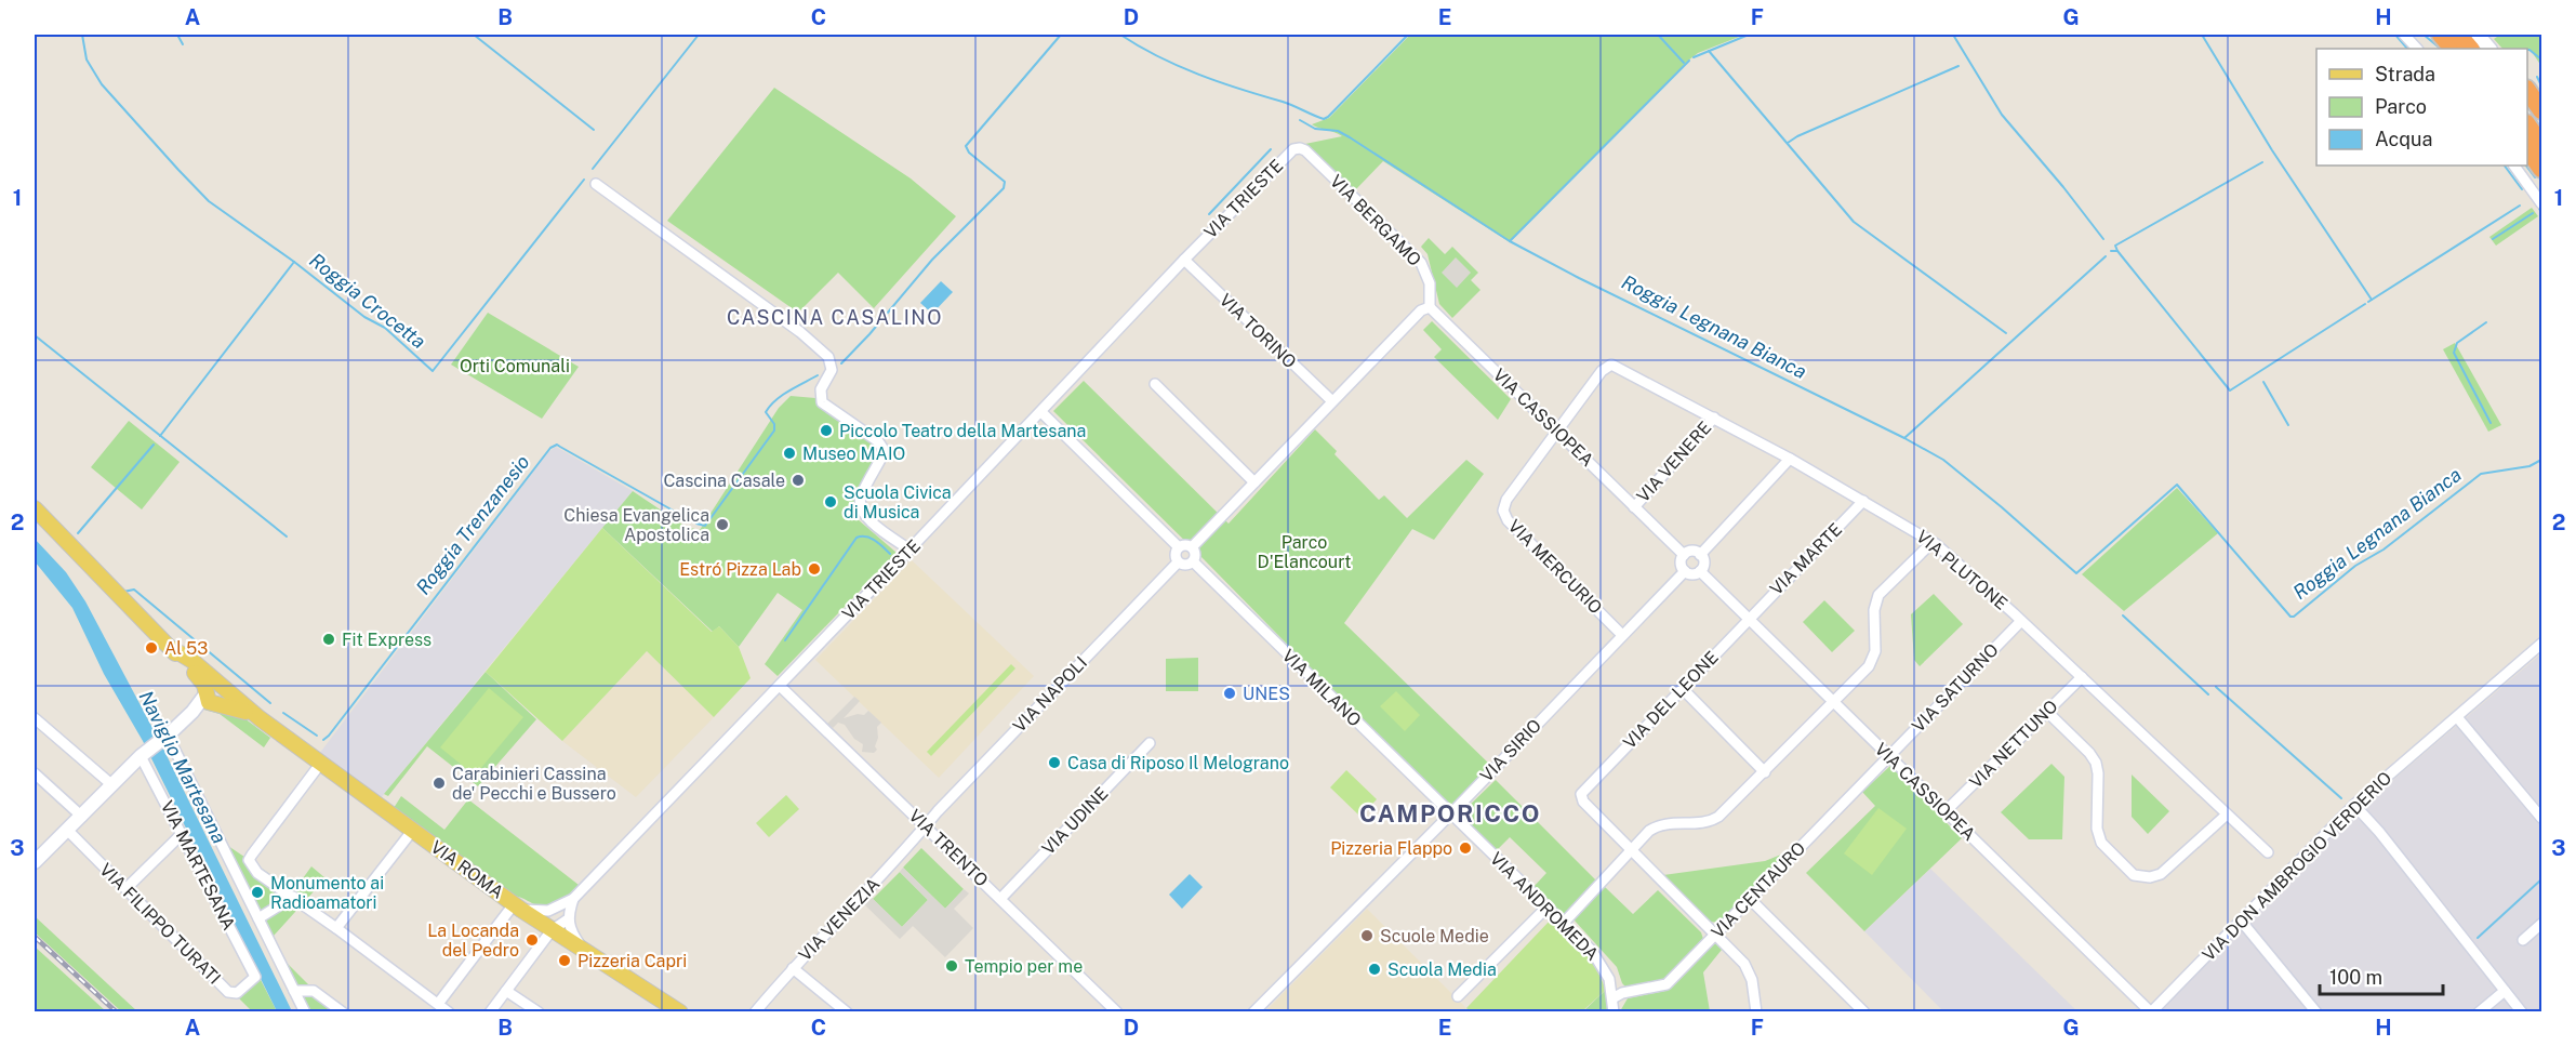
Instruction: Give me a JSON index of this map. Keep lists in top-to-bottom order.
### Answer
{
  "streets": {
    "main road": ["VIA ROMA"],
    "street": [
      "VIA TRIESTE",
      "VIA BERGAMO",
      "VIA TORINO",
      "VIA CASSIOPEA",
      "VIA VENERE",
      "VIA MARTE",
      "VIA MERCURIO",
      "VIA PLUTONE",
      "VIA MILANO",
      "VIA SATURNO",
      "VIA NAPOLI",
      "VIA DEL LEONE",
      "VIA NETTUNO",
      "VIA SIRIO",
      "VIA UDINE",
      "VIA TRENTO",
      "VIA MARTESANA",
      "VIA DON AMBROGIO VERDERIO",
      "VIA CENTAURO",
      "VIA ANDROMEDA",
      "VIA VENEZIA",
      "VIA FILIPPO TURATI"
    ]
  },
  "crossings": [
    ["VIA TRIESTE", "VIA BERGAMO"],
    ["VIA TRIESTE", "VIA TORINO"],
    ["VIA TRIESTE", "VIA TRENTO"],
    ["VIA TRIESTE", "VIA ROMA"],
    ["VIA BERGAMO", "VIA CASSIOPEA"],
    ["VIA CASSIOPEA", "VIA VENERE"],
    ["VIA CASSIOPEA", "VIA MARTE"],
    ["VIA CASSIOPEA", "VIA MERCURIO"],
    ["VIA CASSIOPEA", "VIA PLUTONE"],
    ["VIA CASSIOPEA", "VIA SATURNO"],
    ["VIA CASSIOPEA", "VIA DEL LEONE"],
    ["VIA CASSIOPEA", "VIA NETTUNO"],
    ["VIA CASSIOPEA", "VIA SIRIO"],
    ["VIA CASSIOPEA", "VIA DON AMBROGIO VERDERIO"],
    ["VIA CASSIOPEA", "VIA CENTAURO"],
    ["VIA VENERE", "VIA PLUTONE"],
    ["VIA MARTE", "VIA PLUTONE"],
    ["VIA MARTE", "VIA DEL LEONE"],
    ["VIA MERCURIO", "VIA PLUTONE"],
    ["VIA MERCURIO", "VIA SIRIO"],
    ["VIA PLUTONE", "VIA SATURNO"],
    ["VIA PLUTONE", "VIA NETTUNO"],
    ["VIA MILANO", "VIA NAPOLI"],
    ["VIA MILANO", "VIA SIRIO"],
    ["VIA MILANO", "VIA ANDROMEDA"],
    ["VIA SATURNO", "VIA CENTAURO"],
    ["VIA NAPOLI", "VIA TRENTO"],
    ["VIA NAPOLI", "VIA VENEZIA"],
    ["VIA SIRIO", "VIA ANDROMEDA"],
    ["VIA UDINE", "VIA TRENTO"],
    ["VIA TRENTO", "VIA VENEZIA"],
    ["VIA MARTESANA", "VIA FILIPPO TURATI"],
    ["VIA CENTAURO", "VIA ANDROMEDA"]
  ],
  "districts": ["CASCINA CASALINO", "CAMPORICCO"],
  "water": [
    "Roggia Crocetta",
    "Roggia Legnana Bianca",
    "Roggia Trenzanesio",
    "Naviglio Martesana"
  ],
  "parks": ["Orti Comunali", "Parco D'Elancourt"],
  "places": [
    "Piccolo Teatro della Martesana",
    "Museo MAIO",
    "Cascina Casale",
    "Scuola Civica di Musica",
    "Chiesa Evangelica Apostolica",
    "Estró Pizza Lab",
    "Fit Express",
    "Al 53",
    "UNES",
    "Casa di Riposo Il Melograno",
    "Carabinieri Cassina de' Pecchi e Bussero",
    "Pizzeria Flappo",
    "Monumento ai Radioamatori",
    "Scuole Medie",
    "La Locanda del Pedro",
    "Pizzeria Capri",
    "Tempio per me",
    "Scuola Media"
  ],
  "legend": ["Strada", "Parco", "Acqua"],
  "scale_bar": "100 m",
  "grid": {
    "columns": [
      "A",
      "B",
      "C",
      "D",
      "E",
      "F",
      "G",
      "H"
    ],
    "rows": ["1", "2", "3"]
  }
}
